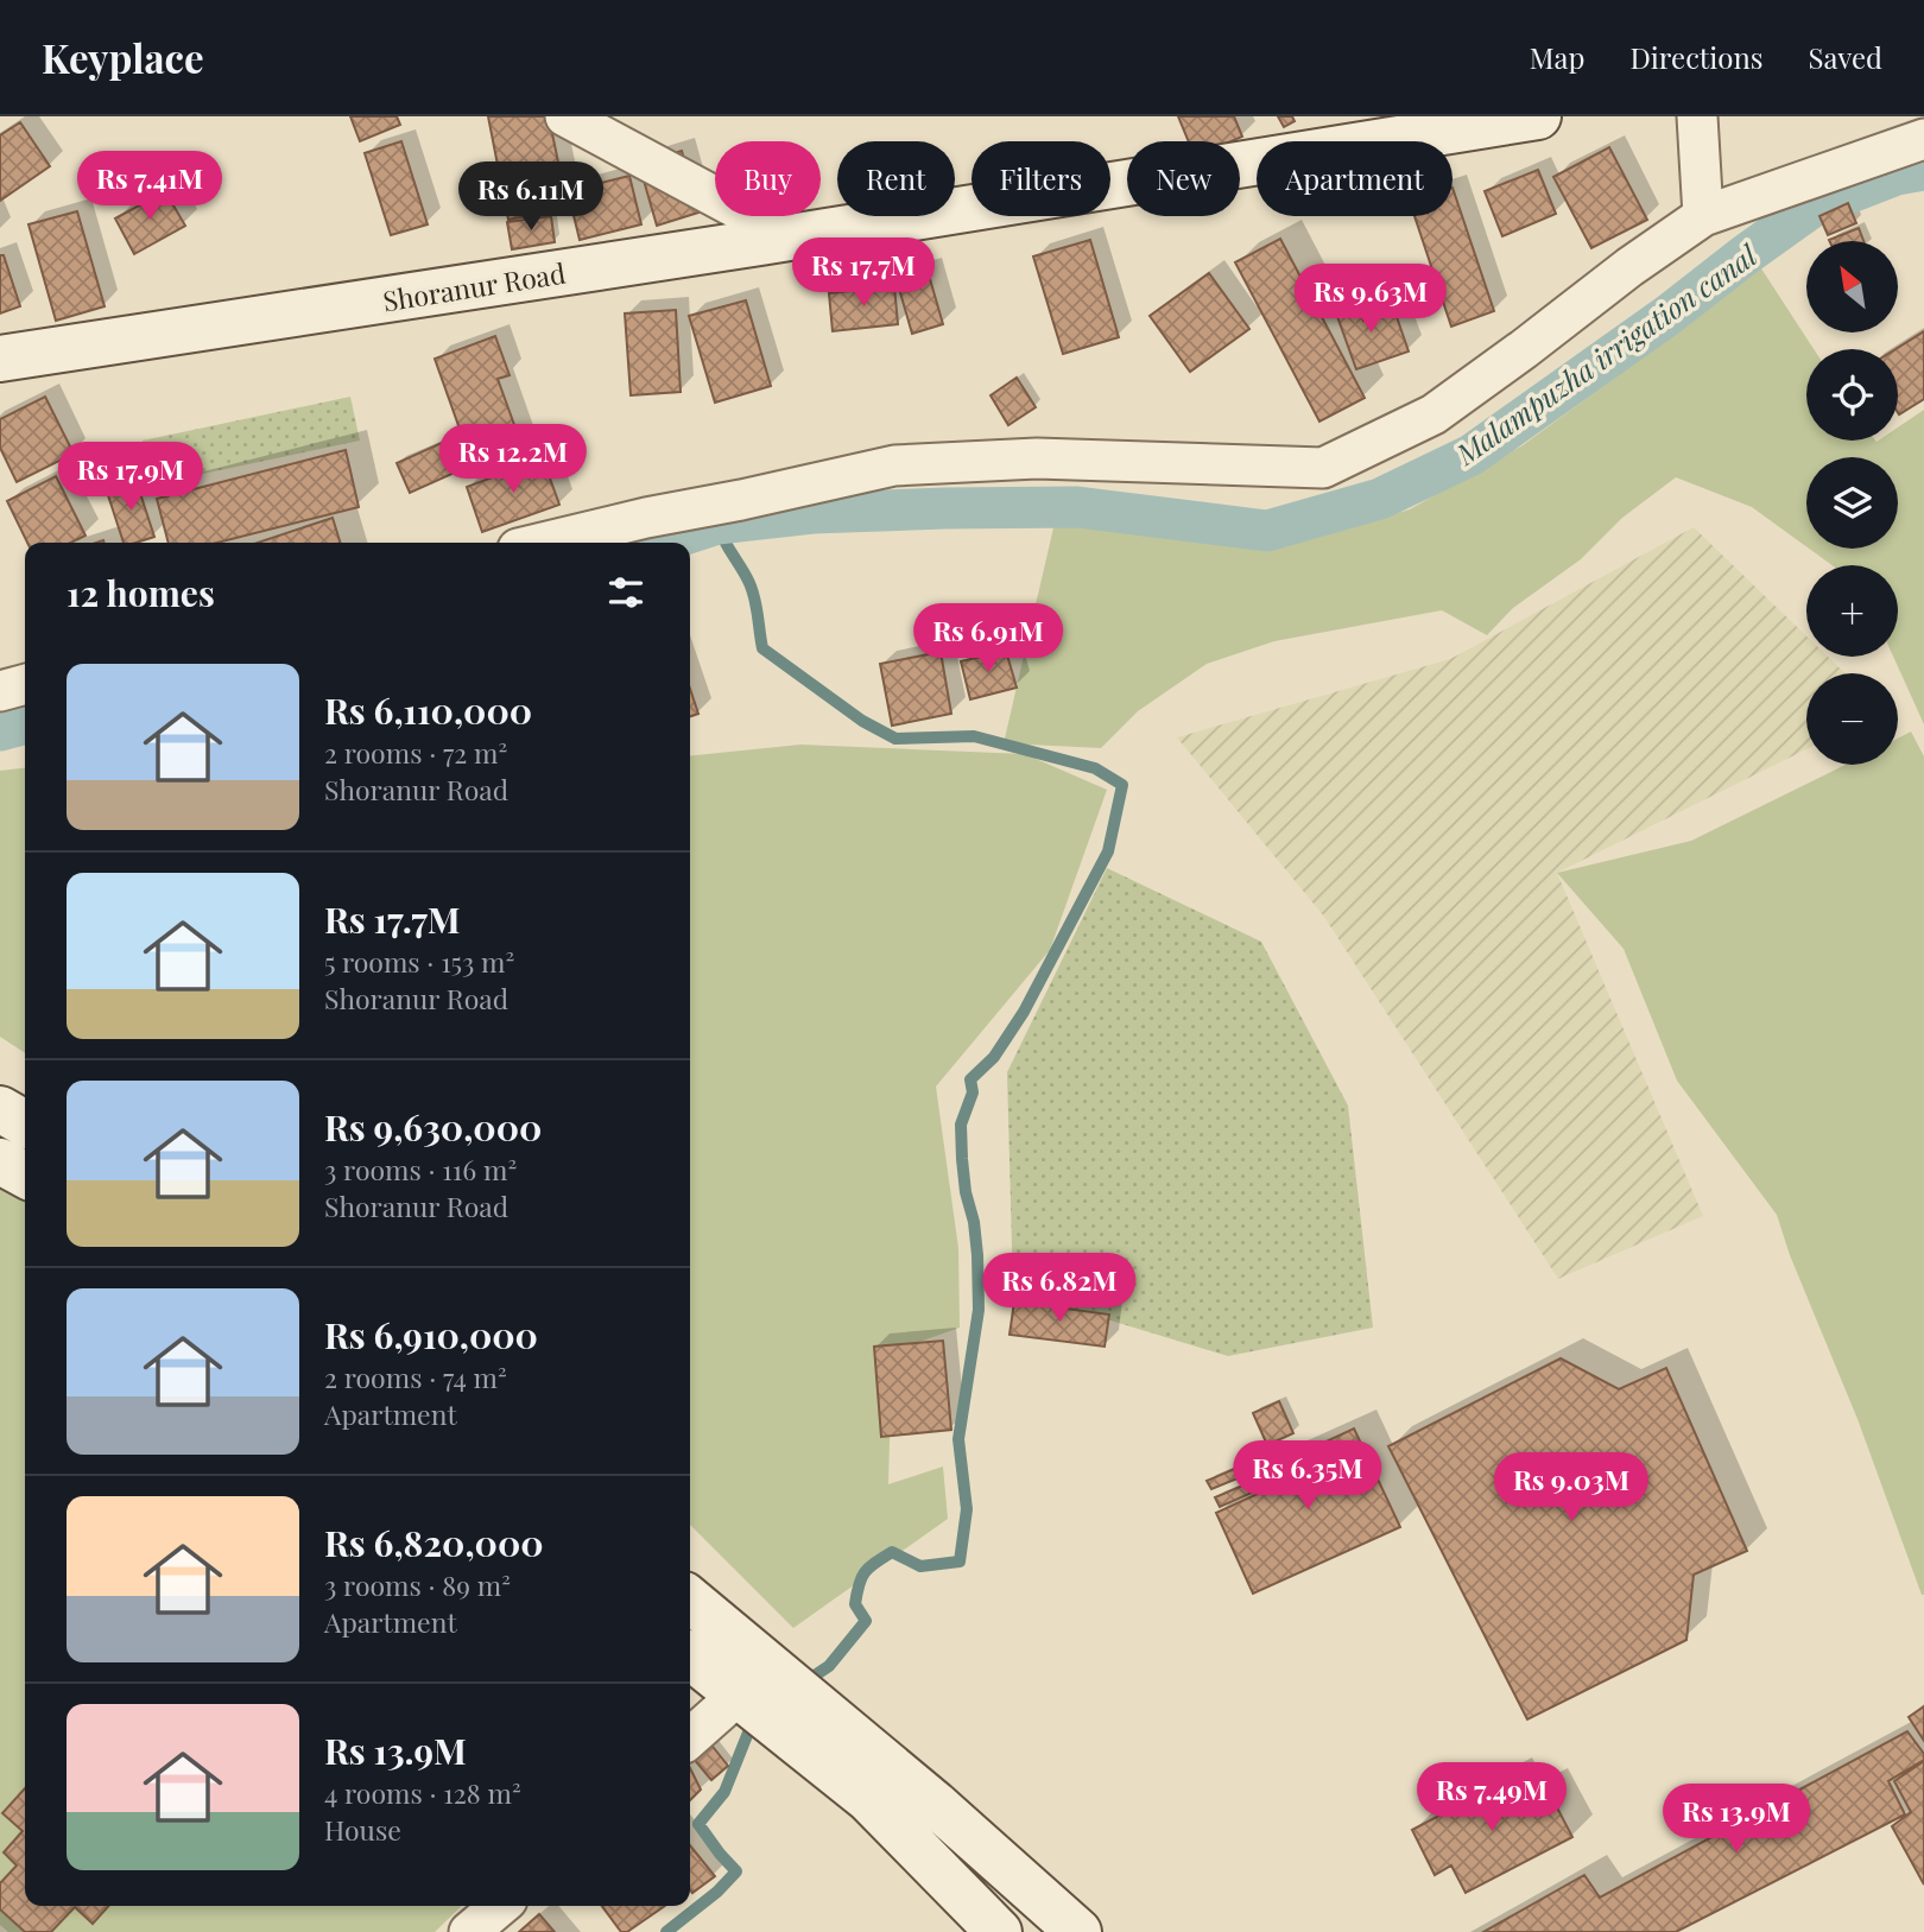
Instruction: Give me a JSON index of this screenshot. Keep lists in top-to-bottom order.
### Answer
{
  "streets": {
    "main road": ["Shoranur Road"]
  },
  "water": ["Malampuzha irrigation canal"],
  "north": "top left",
  "page": {
    "header": "Keyplace",
    "nav": ["Map", "Directions", "Saved"],
    "chip": [
      "Buy",
      "Rent",
      "Filters",
      "New",
      "Apartment"
    ],
    "price": [
      "Rs 7.41M",
      "Rs 6.11M",
      "Rs 17.7M",
      "Rs 9.63M",
      "Rs 12.2M",
      "Rs 17.9M",
      "Rs 6.91M",
      "Rs 6.82M",
      "Rs 6.35M",
      "Rs 9.03M",
      "Rs 7.49M",
      "Rs 13.9M"
    ],
    "map_buttons": ["+", "−"],
    "heading": "12 homes",
    "list": [
      {
        "name": "Rs 6,110,000",
        "note": "2 rooms · 72 m² · Shoranur Road"
      },
      {
        "name": "Rs 17.7M",
        "note": "5 rooms · 153 m² · Shoranur Road"
      },
      {
        "name": "Rs 9,630,000",
        "note": "3 rooms · 116 m² · Shoranur Road"
      },
      {
        "name": "Rs 6,910,000",
        "note": "2 rooms · 74 m² · Apartment"
      },
      {
        "name": "Rs 6,820,000",
        "note": "3 rooms · 89 m² · Apartment"
      },
      {
        "name": "Rs 13.9M",
        "note": "4 rooms · 128 m² · House"
      }
    ]
  }
}
